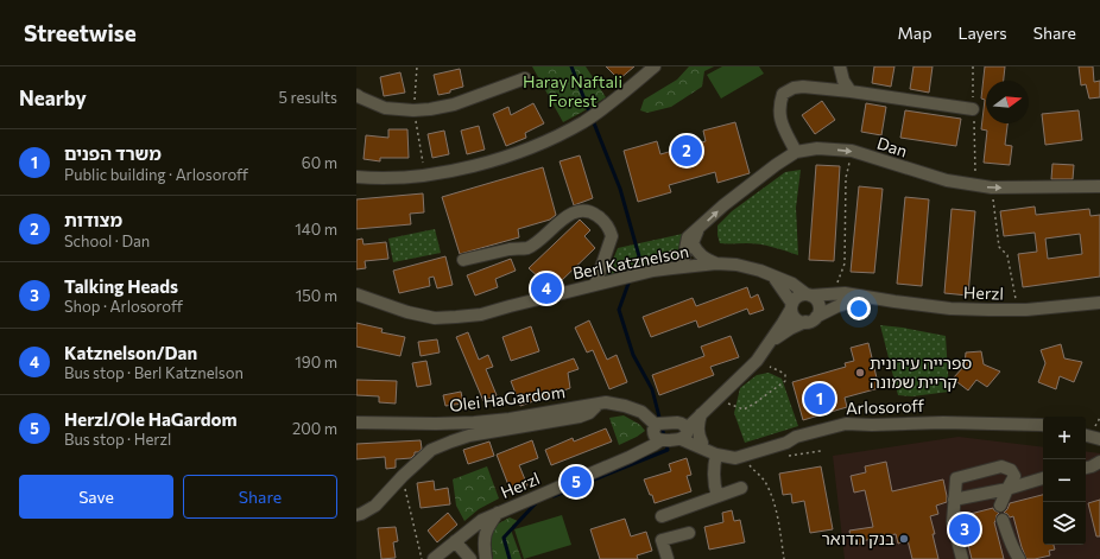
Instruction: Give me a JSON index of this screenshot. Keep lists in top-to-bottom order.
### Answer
{
  "streets": {
    "street": [
      "Dan",
      "Berl Katznelson",
      "Herzl",
      "Olei HaGardom",
      "Arlosoroff"
    ]
  },
  "crossings": [
    ["Berl Katznelson", "Herzl"],
    ["Herzl", "Olei HaGardom"],
    ["Herzl", "Arlosoroff"]
  ],
  "one_way": ["Dan"],
  "parks": ["Haray Naftali Forest"],
  "places": ["ספרייה עירונית קריית שמונה", "בנק הדואר"],
  "north": "right",
  "page": {
    "header": "Streetwise",
    "nav": ["Map", "Layers", "Share"],
    "heading": ["Nearby", "5 results"],
    "list": [
      {
        "mark": "1",
        "name": "משרד הפנים",
        "note": "Public building · Arlosoroff",
        "value": "60 m"
      },
      {
        "mark": "2",
        "name": "מצודות",
        "note": "School · Dan",
        "value": "140 m"
      },
      {
        "mark": "3",
        "name": "Talking Heads",
        "note": "Shop · Arlosoroff",
        "value": "150 m"
      },
      {
        "mark": "4",
        "name": "Katznelson/Dan",
        "note": "Bus stop · Berl Katznelson",
        "value": "190 m"
      },
      {
        "mark": "5",
        "name": "Herzl/Ole HaGardom",
        "note": "Bus stop · Herzl",
        "value": "200 m"
      }
    ],
    "pins": [
      "2",
      "4",
      "1",
      "5",
      "3"
    ],
    "map_buttons": ["+", "−"],
    "buttons": ["Save", "Share"]
  }
}
